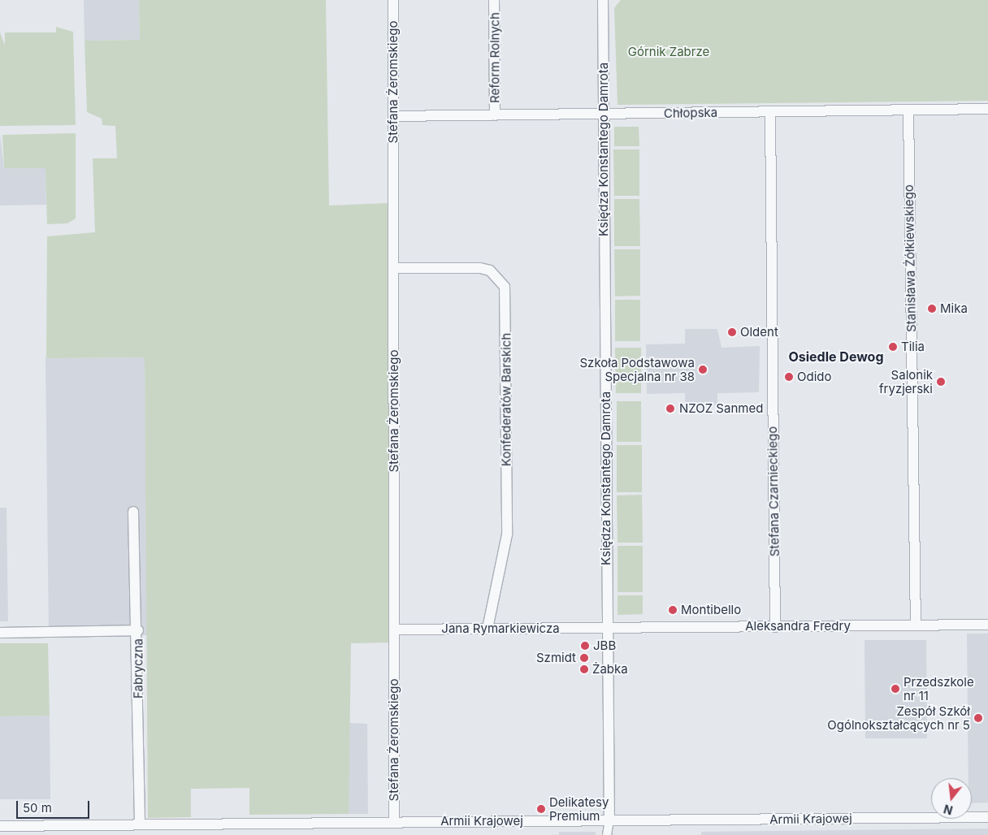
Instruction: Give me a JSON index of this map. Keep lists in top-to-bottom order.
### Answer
{
  "streets": {
    "street": [
      "Reform Rolnych",
      "Stefana Żeromskiego",
      "Chłopska",
      "Księdza Konstantego Damrota",
      "Stanisława Żółkiewskiego",
      "Konfederatów Barskich",
      "Stefana Czarnieckiego",
      "Aleksandra Fredry",
      "Jana Rymarkiewicza",
      "Fabryczna",
      "Armii Krajowej"
    ]
  },
  "crossings": [
    ["Reform Rolnych", "Chłopska"],
    ["Stefana Żeromskiego", "Chłopska"],
    ["Stefana Żeromskiego", "Konfederatów Barskich"],
    ["Stefana Żeromskiego", "Jana Rymarkiewicza"],
    ["Stefana Żeromskiego", "Armii Krajowej"],
    ["Chłopska", "Księdza Konstantego Damrota"],
    ["Chłopska", "Stanisława Żółkiewskiego"],
    ["Chłopska", "Stefana Czarnieckiego"],
    ["Księdza Konstantego Damrota", "Aleksandra Fredry"],
    ["Księdza Konstantego Damrota", "Jana Rymarkiewicza"],
    ["Księdza Konstantego Damrota", "Armii Krajowej"],
    ["Stanisława Żółkiewskiego", "Aleksandra Fredry"],
    ["Konfederatów Barskich", "Jana Rymarkiewicza"],
    ["Stefana Czarnieckiego", "Aleksandra Fredry"],
    ["Aleksandra Fredry", "Jana Rymarkiewicza"],
    ["Fabryczna", "Armii Krajowej"]
  ],
  "districts": ["Osiedle Dewog"],
  "parks": ["Górnik Zabrze"],
  "places": [
    "Mika",
    "Oldent",
    "Tilia",
    "Szkoła Podstawowa Specjalna nr 38",
    "Odido",
    "Salonik fryzjerski",
    "NZOZ Sanmed",
    "Montibello",
    "JBB",
    "Szmidt",
    "Żabka",
    "Przedszkole nr 11",
    "Zespół Szkół Ogólnokształcących nr 5",
    "Delikatesy Premium"
  ],
  "scale_bar": "50 m",
  "north": "bottom"
}
